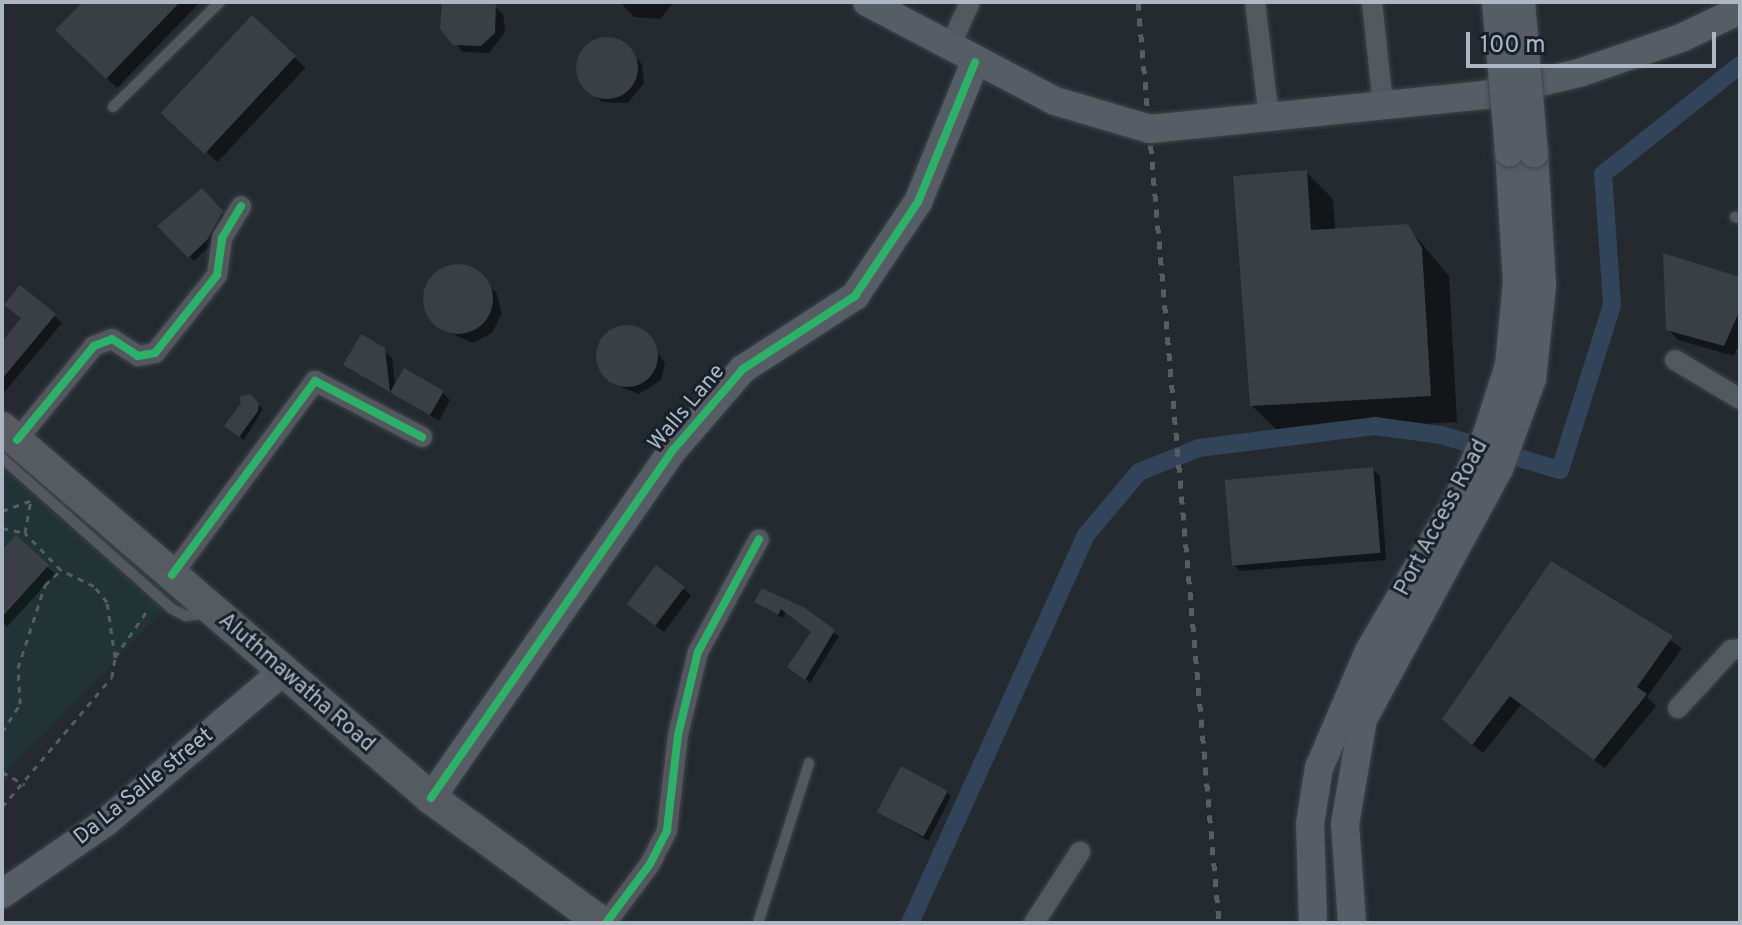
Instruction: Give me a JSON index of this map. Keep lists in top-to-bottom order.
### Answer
{
  "streets": {
    "main road": [
      "Walls Lane",
      "Port Access Road",
      "Aluthmawatha Road",
      "Da La Salle street"
    ]
  },
  "crossings": [
    ["Walls Lane", "Aluthmawatha Road"],
    ["Aluthmawatha Road", "Da La Salle street"]
  ],
  "scale_bar": "100 m"
}
